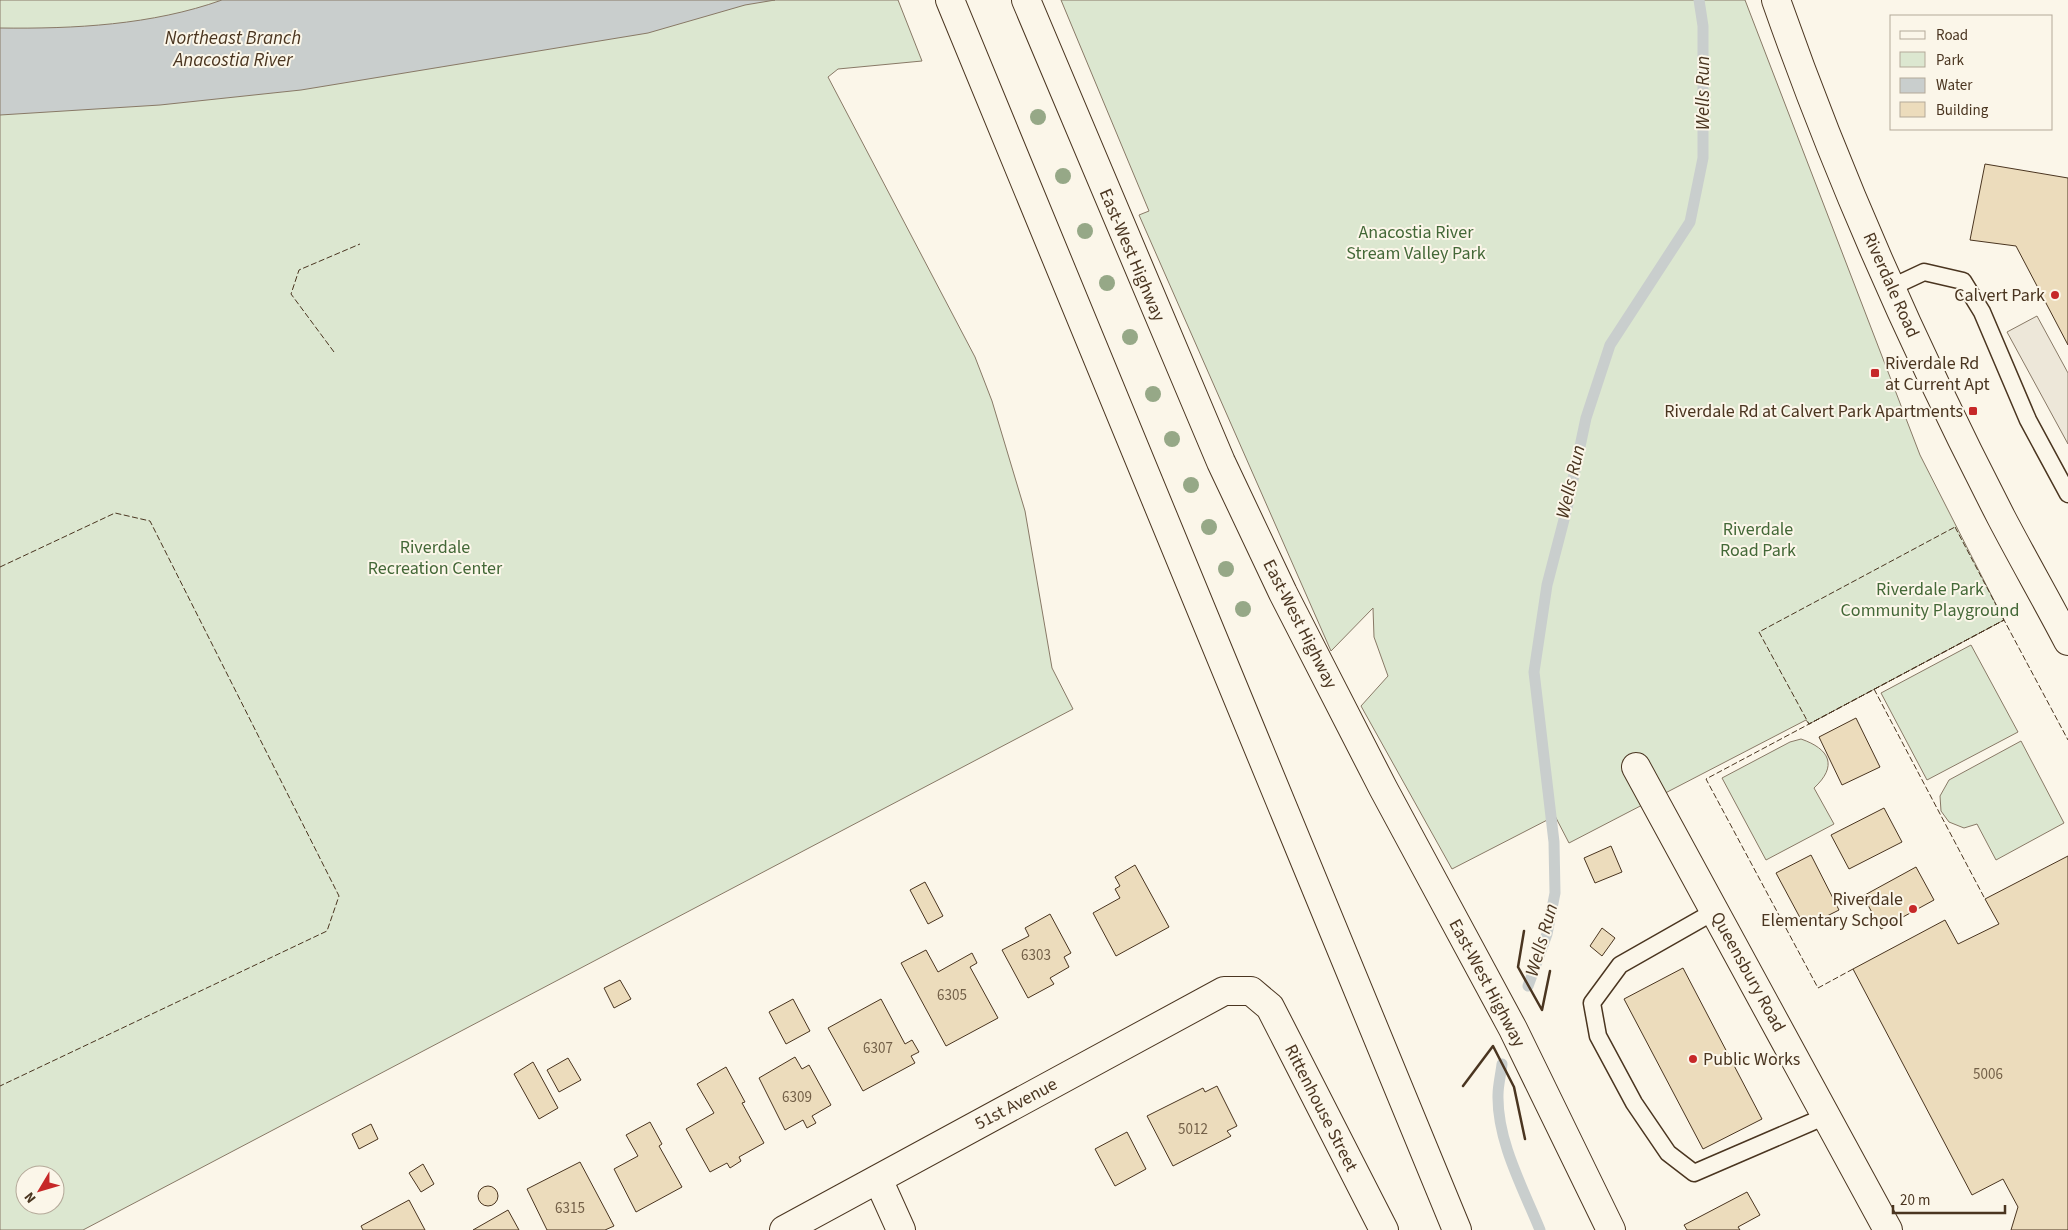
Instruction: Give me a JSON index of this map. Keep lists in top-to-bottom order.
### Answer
{
  "streets": {
    "main road": [
      "East-West Highway",
      "Riverdale Road",
      "Queensbury Road",
      "51st Avenue",
      "Rittenhouse Street"
    ]
  },
  "crossings": [
    ["51st Avenue", "Rittenhouse Street"]
  ],
  "water": ["Northeast Branch Anacostia River", "Wells Run"],
  "parks": [
    "Anacostia River Stream Valley Park",
    "Riverdale Road Park",
    "Riverdale Recreation Center",
    "Riverdale Park Community Playground"
  ],
  "places": {
    "other": ["Calvert Park", "Riverdale Elementary School", "Public Works"],
    "transit": ["Riverdale Rd at Current Apt", "Riverdale Rd at Calvert Park Apartments"]
  },
  "house_numbers": [
    "6303",
    "6305",
    "6307",
    "5006",
    "6309",
    "5012",
    "6315"
  ],
  "legend": [
    "Road",
    "Park",
    "Water",
    "Building"
  ],
  "scale_bar": "20 m",
  "north": "bottom left"
}
